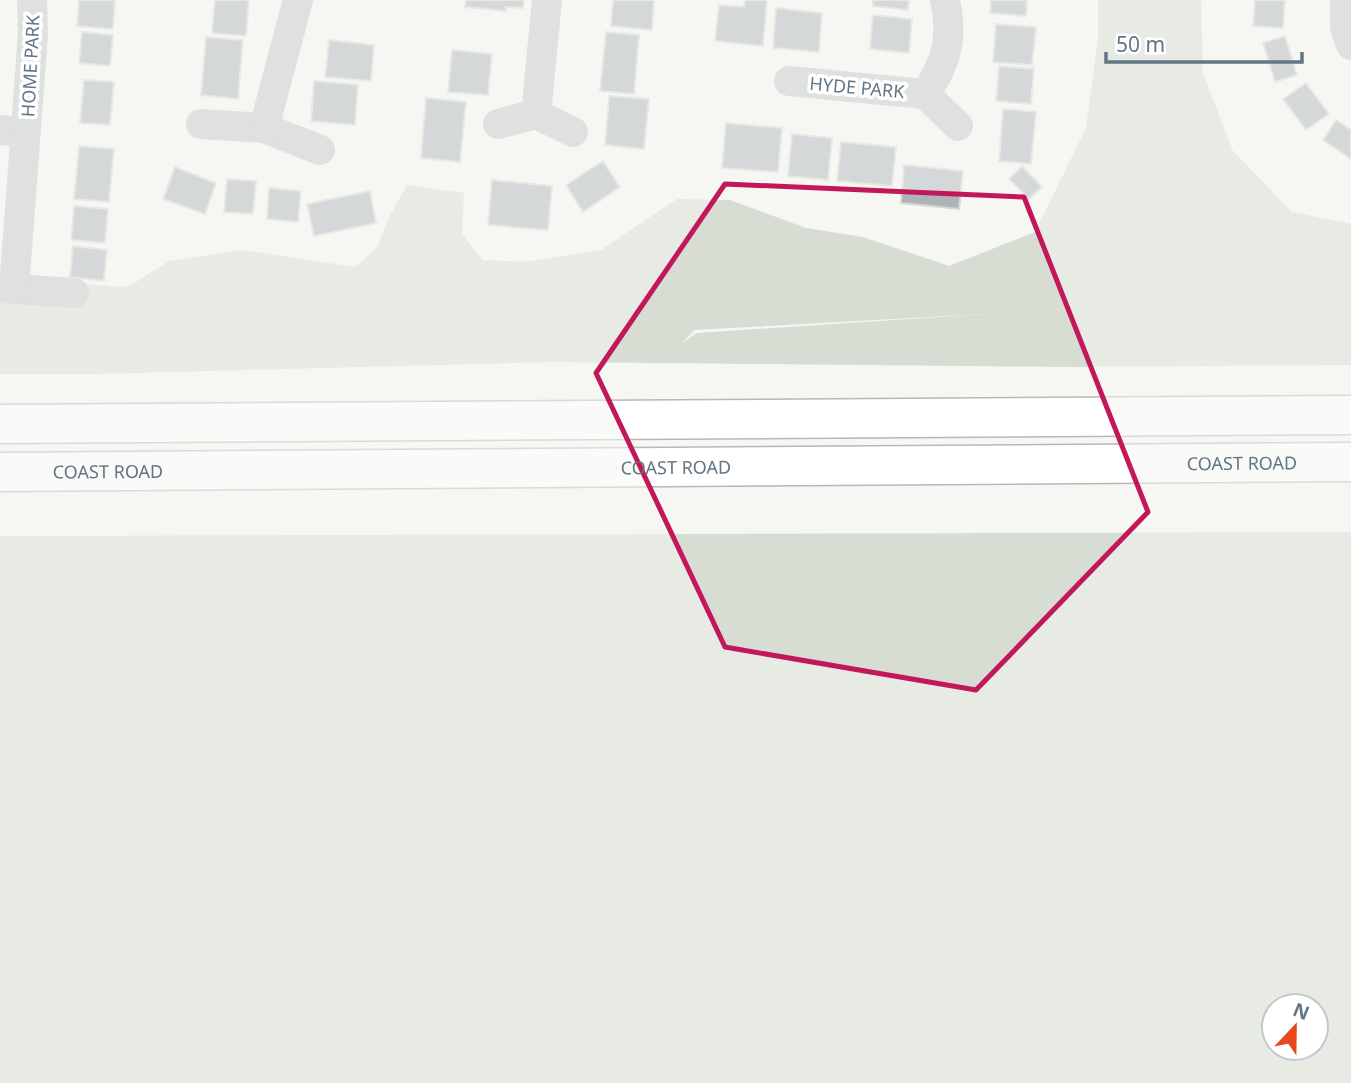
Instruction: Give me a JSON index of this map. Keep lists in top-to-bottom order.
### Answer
{
  "streets": {
    "highway": ["COAST ROAD"],
    "street": ["HOME PARK", "HYDE PARK"]
  },
  "scale_bar": "50 m",
  "north": "top"
}
